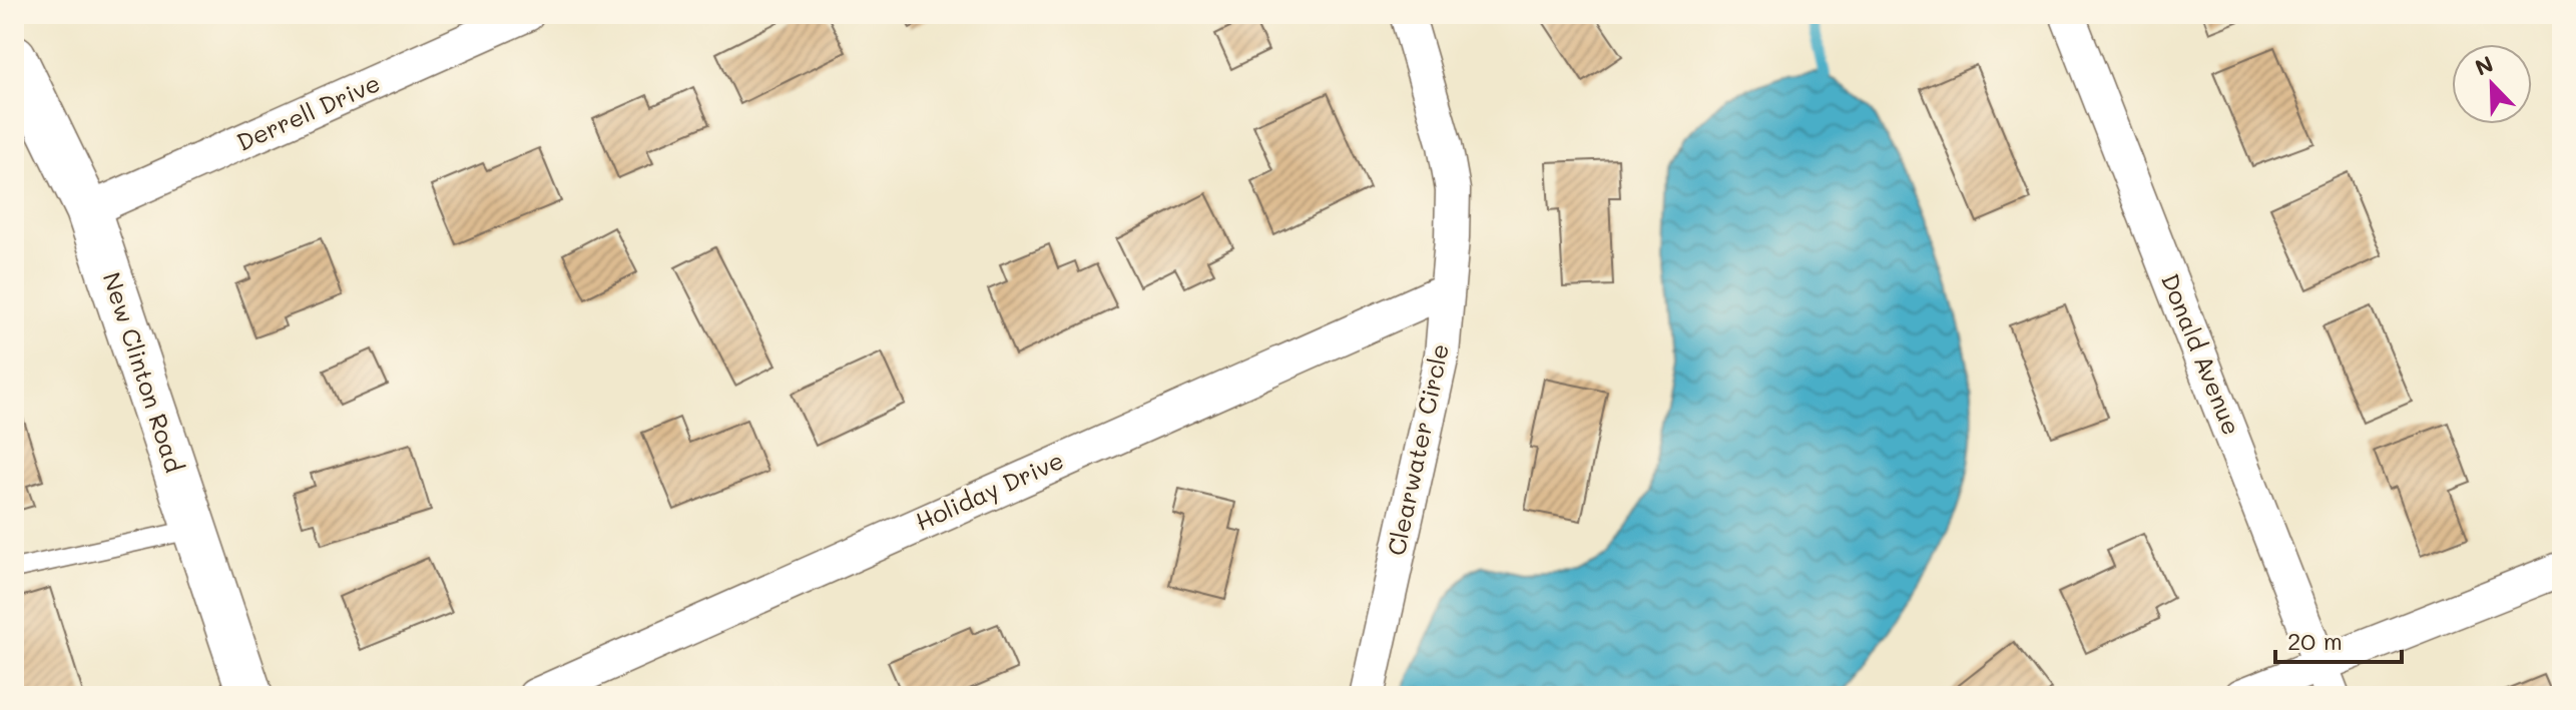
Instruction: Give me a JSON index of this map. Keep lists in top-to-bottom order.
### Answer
{
  "streets": {
    "street": [
      "Derrell Drive",
      "Donald Avenue",
      "New Clinton Road",
      "Clearwater Circle",
      "Holiday Drive"
    ]
  },
  "crossings": [
    ["Derrell Drive", "New Clinton Road"],
    ["Clearwater Circle", "Holiday Drive"]
  ],
  "scale_bar": "20 m",
  "north": "top left"
}
